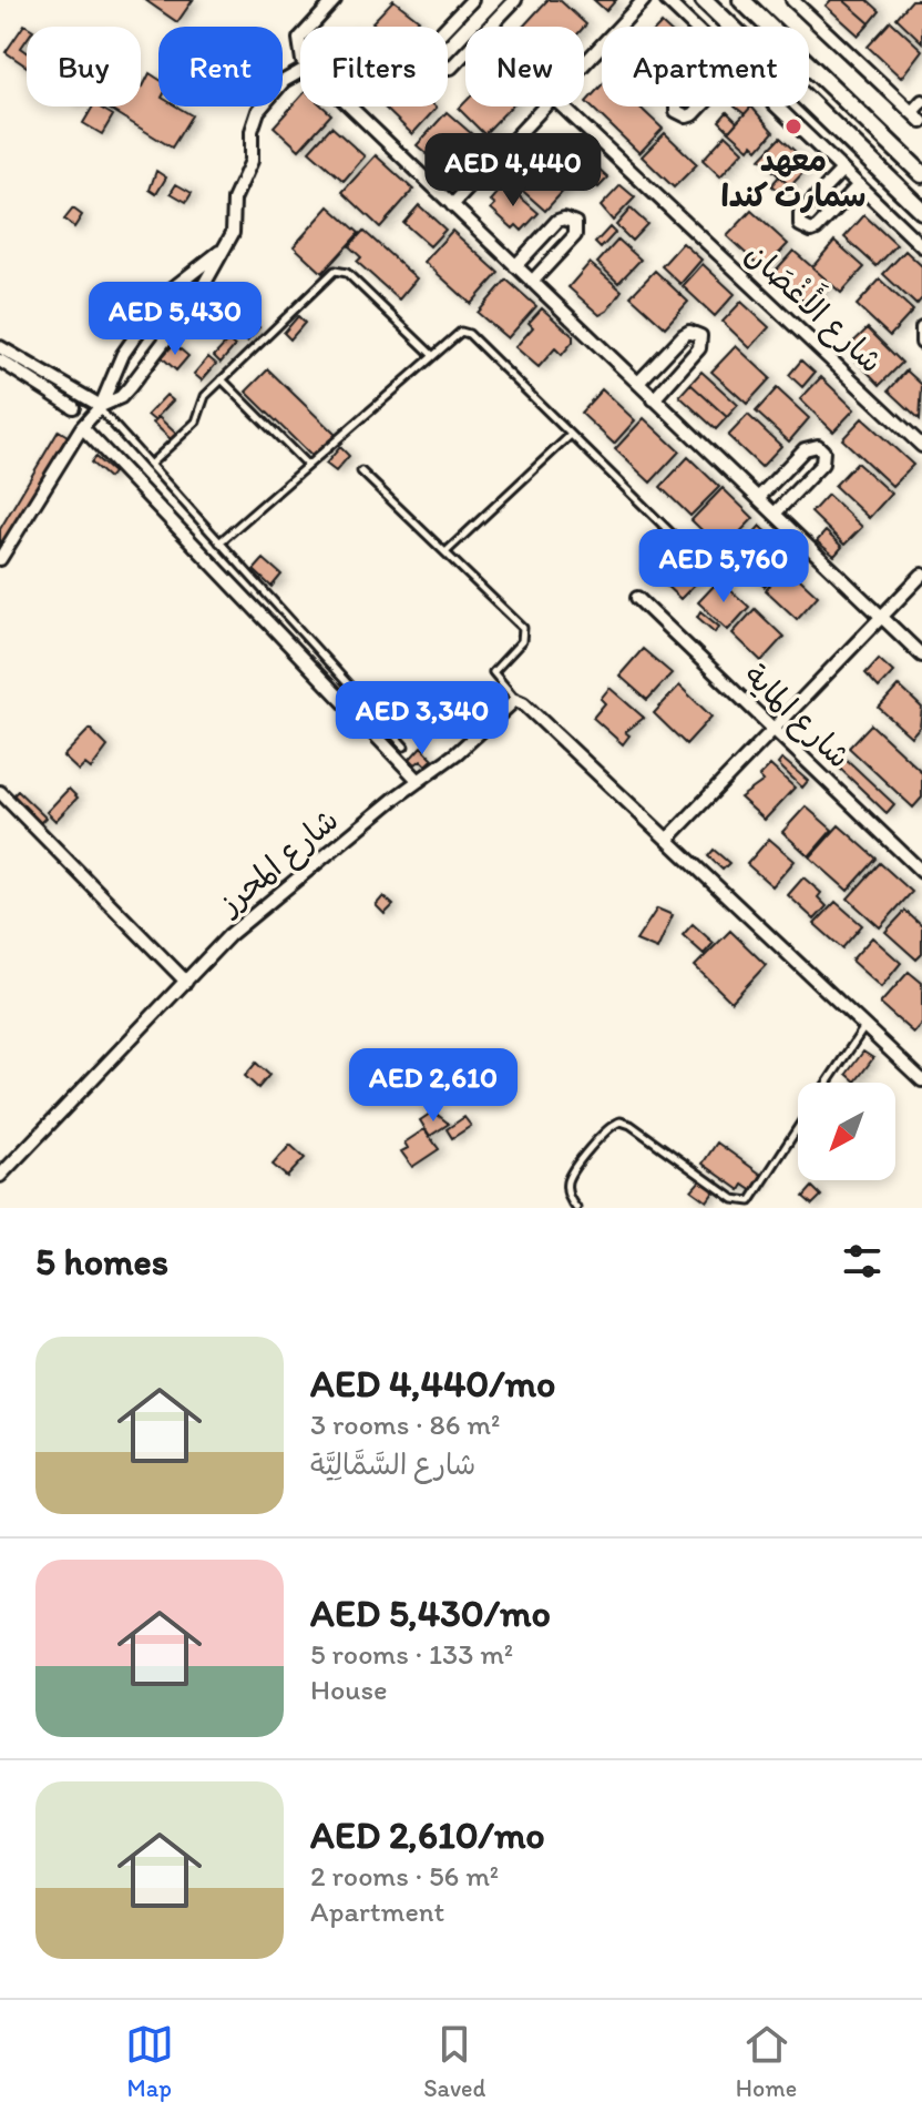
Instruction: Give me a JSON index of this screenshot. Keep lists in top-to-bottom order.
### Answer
{
  "streets": {
    "street": ["شارع الأَغْصَان", "شارع الماية", "شارع المحرز"]
  },
  "places": ["معهد سمارت كندا"],
  "north": "bottom left",
  "page": {
    "chip": [
      "Buy",
      "Rent",
      "Filters",
      "New",
      "Apartment"
    ],
    "price": [
      "AED 4,440",
      "AED 5,430",
      "AED 5,760",
      "AED 3,340",
      "AED 2,610"
    ],
    "heading": "5 homes",
    "list": [
      {
        "name": "AED 4,440/mo",
        "note": "3 rooms · 86 m² · شارع السَّمَّالِيَّة"
      },
      {
        "name": "AED 5,430/mo",
        "note": "5 rooms · 133 m² · House"
      },
      {
        "name": "AED 2,610/mo",
        "note": "2 rooms · 56 m² · Apartment"
      }
    ],
    "tabs": ["Map", "Saved", "Home"]
  }
}
